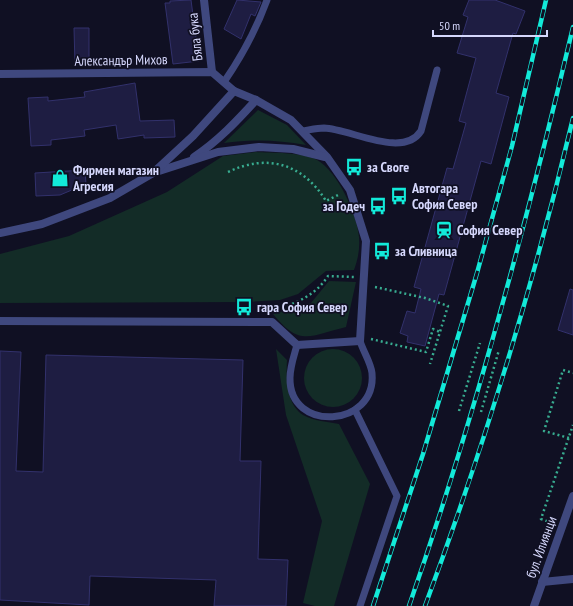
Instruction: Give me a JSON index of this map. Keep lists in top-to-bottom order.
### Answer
{
  "streets": {
    "street": ["Бяла бука", "Александър Михов", "бул. Илиянци"]
  },
  "crossings": [
    ["Бяла бука", "Александър Михов"]
  ],
  "places": {
    "bus stop": [
      "за Своге",
      "Автогара София Север",
      "за Годеч",
      "за Сливница",
      "гара София Север"
    ],
    "shop": ["Фирмен магазин Агресия"],
    "station": ["София Север"]
  },
  "scale_bar": "50 m"
}
